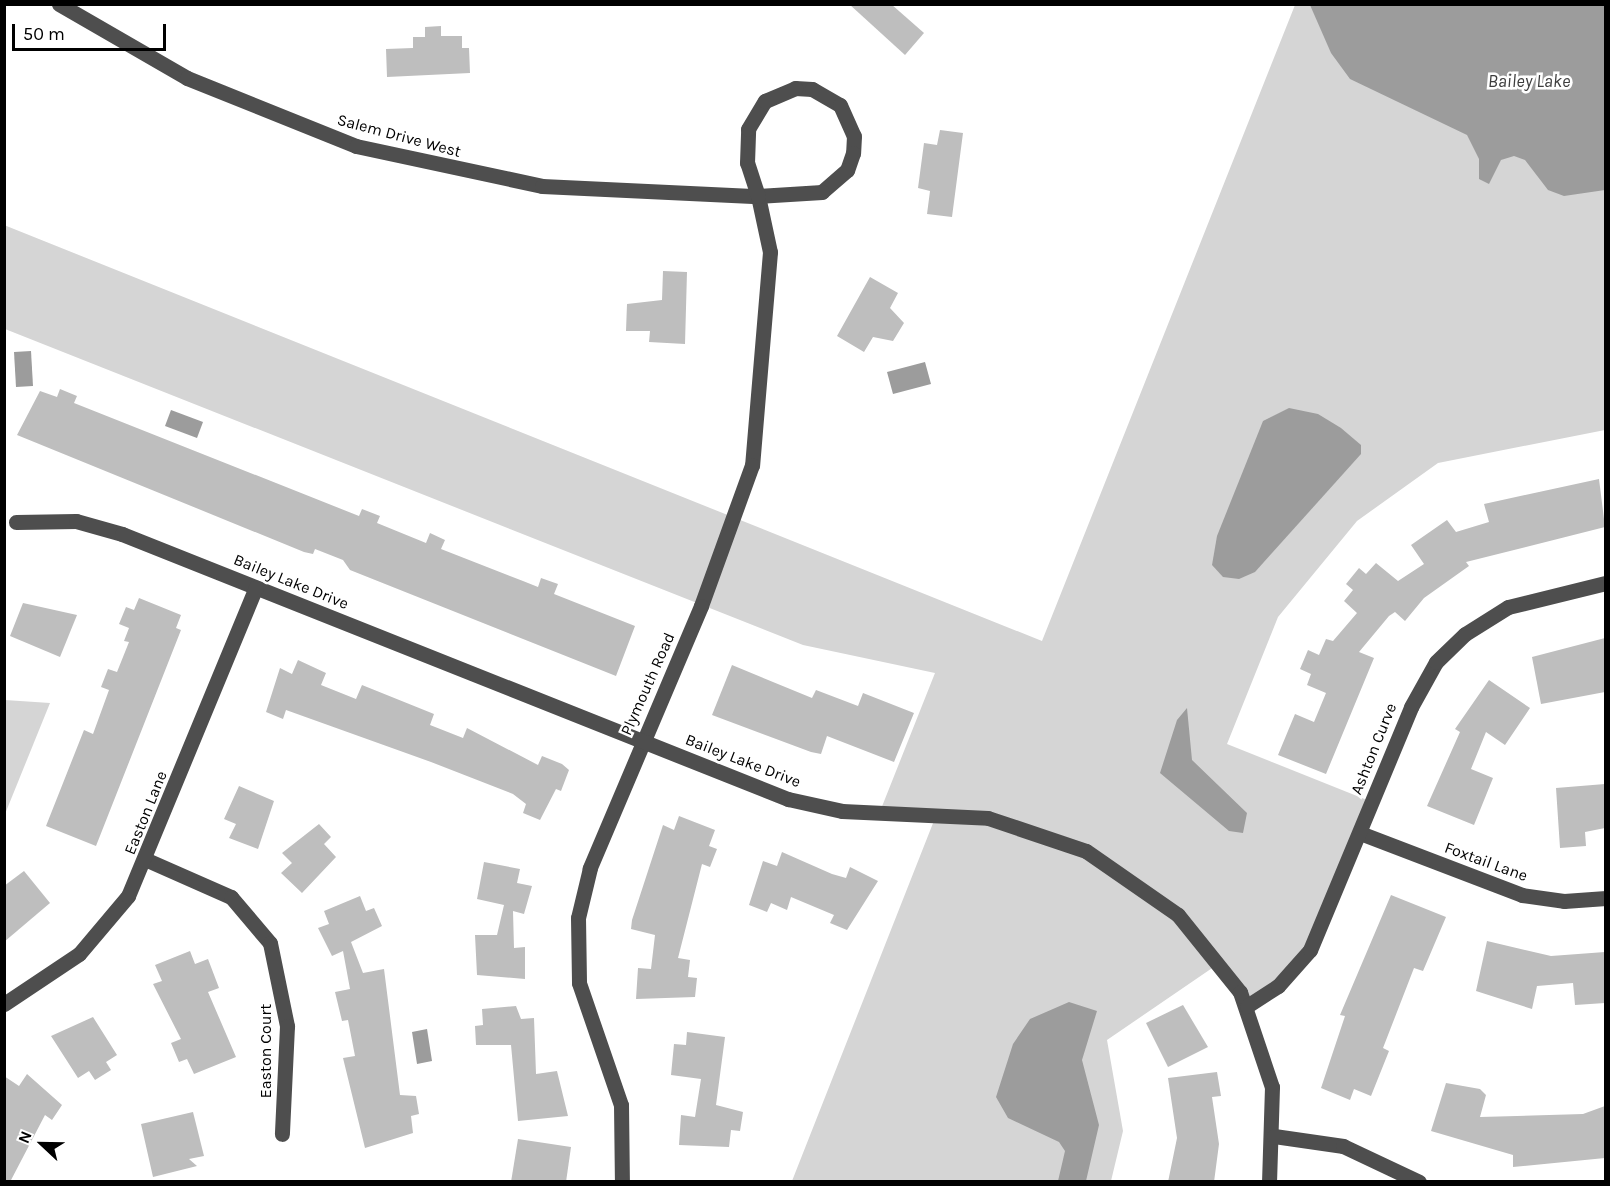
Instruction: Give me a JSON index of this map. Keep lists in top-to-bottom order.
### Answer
{
  "streets": {
    "street": [
      "Salem Drive West",
      "Bailey Lake Drive",
      "Plymouth Road",
      "Ashton Curve",
      "Easton Lane",
      "Foxtail Lane",
      "Easton Court"
    ]
  },
  "crossings": [
    ["Salem Drive West", "Plymouth Road"],
    ["Bailey Lake Drive", "Plymouth Road"],
    ["Bailey Lake Drive", "Ashton Curve"],
    ["Bailey Lake Drive", "Easton Lane"],
    ["Ashton Curve", "Foxtail Lane"],
    ["Easton Lane", "Easton Court"]
  ],
  "water": ["Bailey Lake"],
  "scale_bar": "50 m",
  "north": "left"
}
